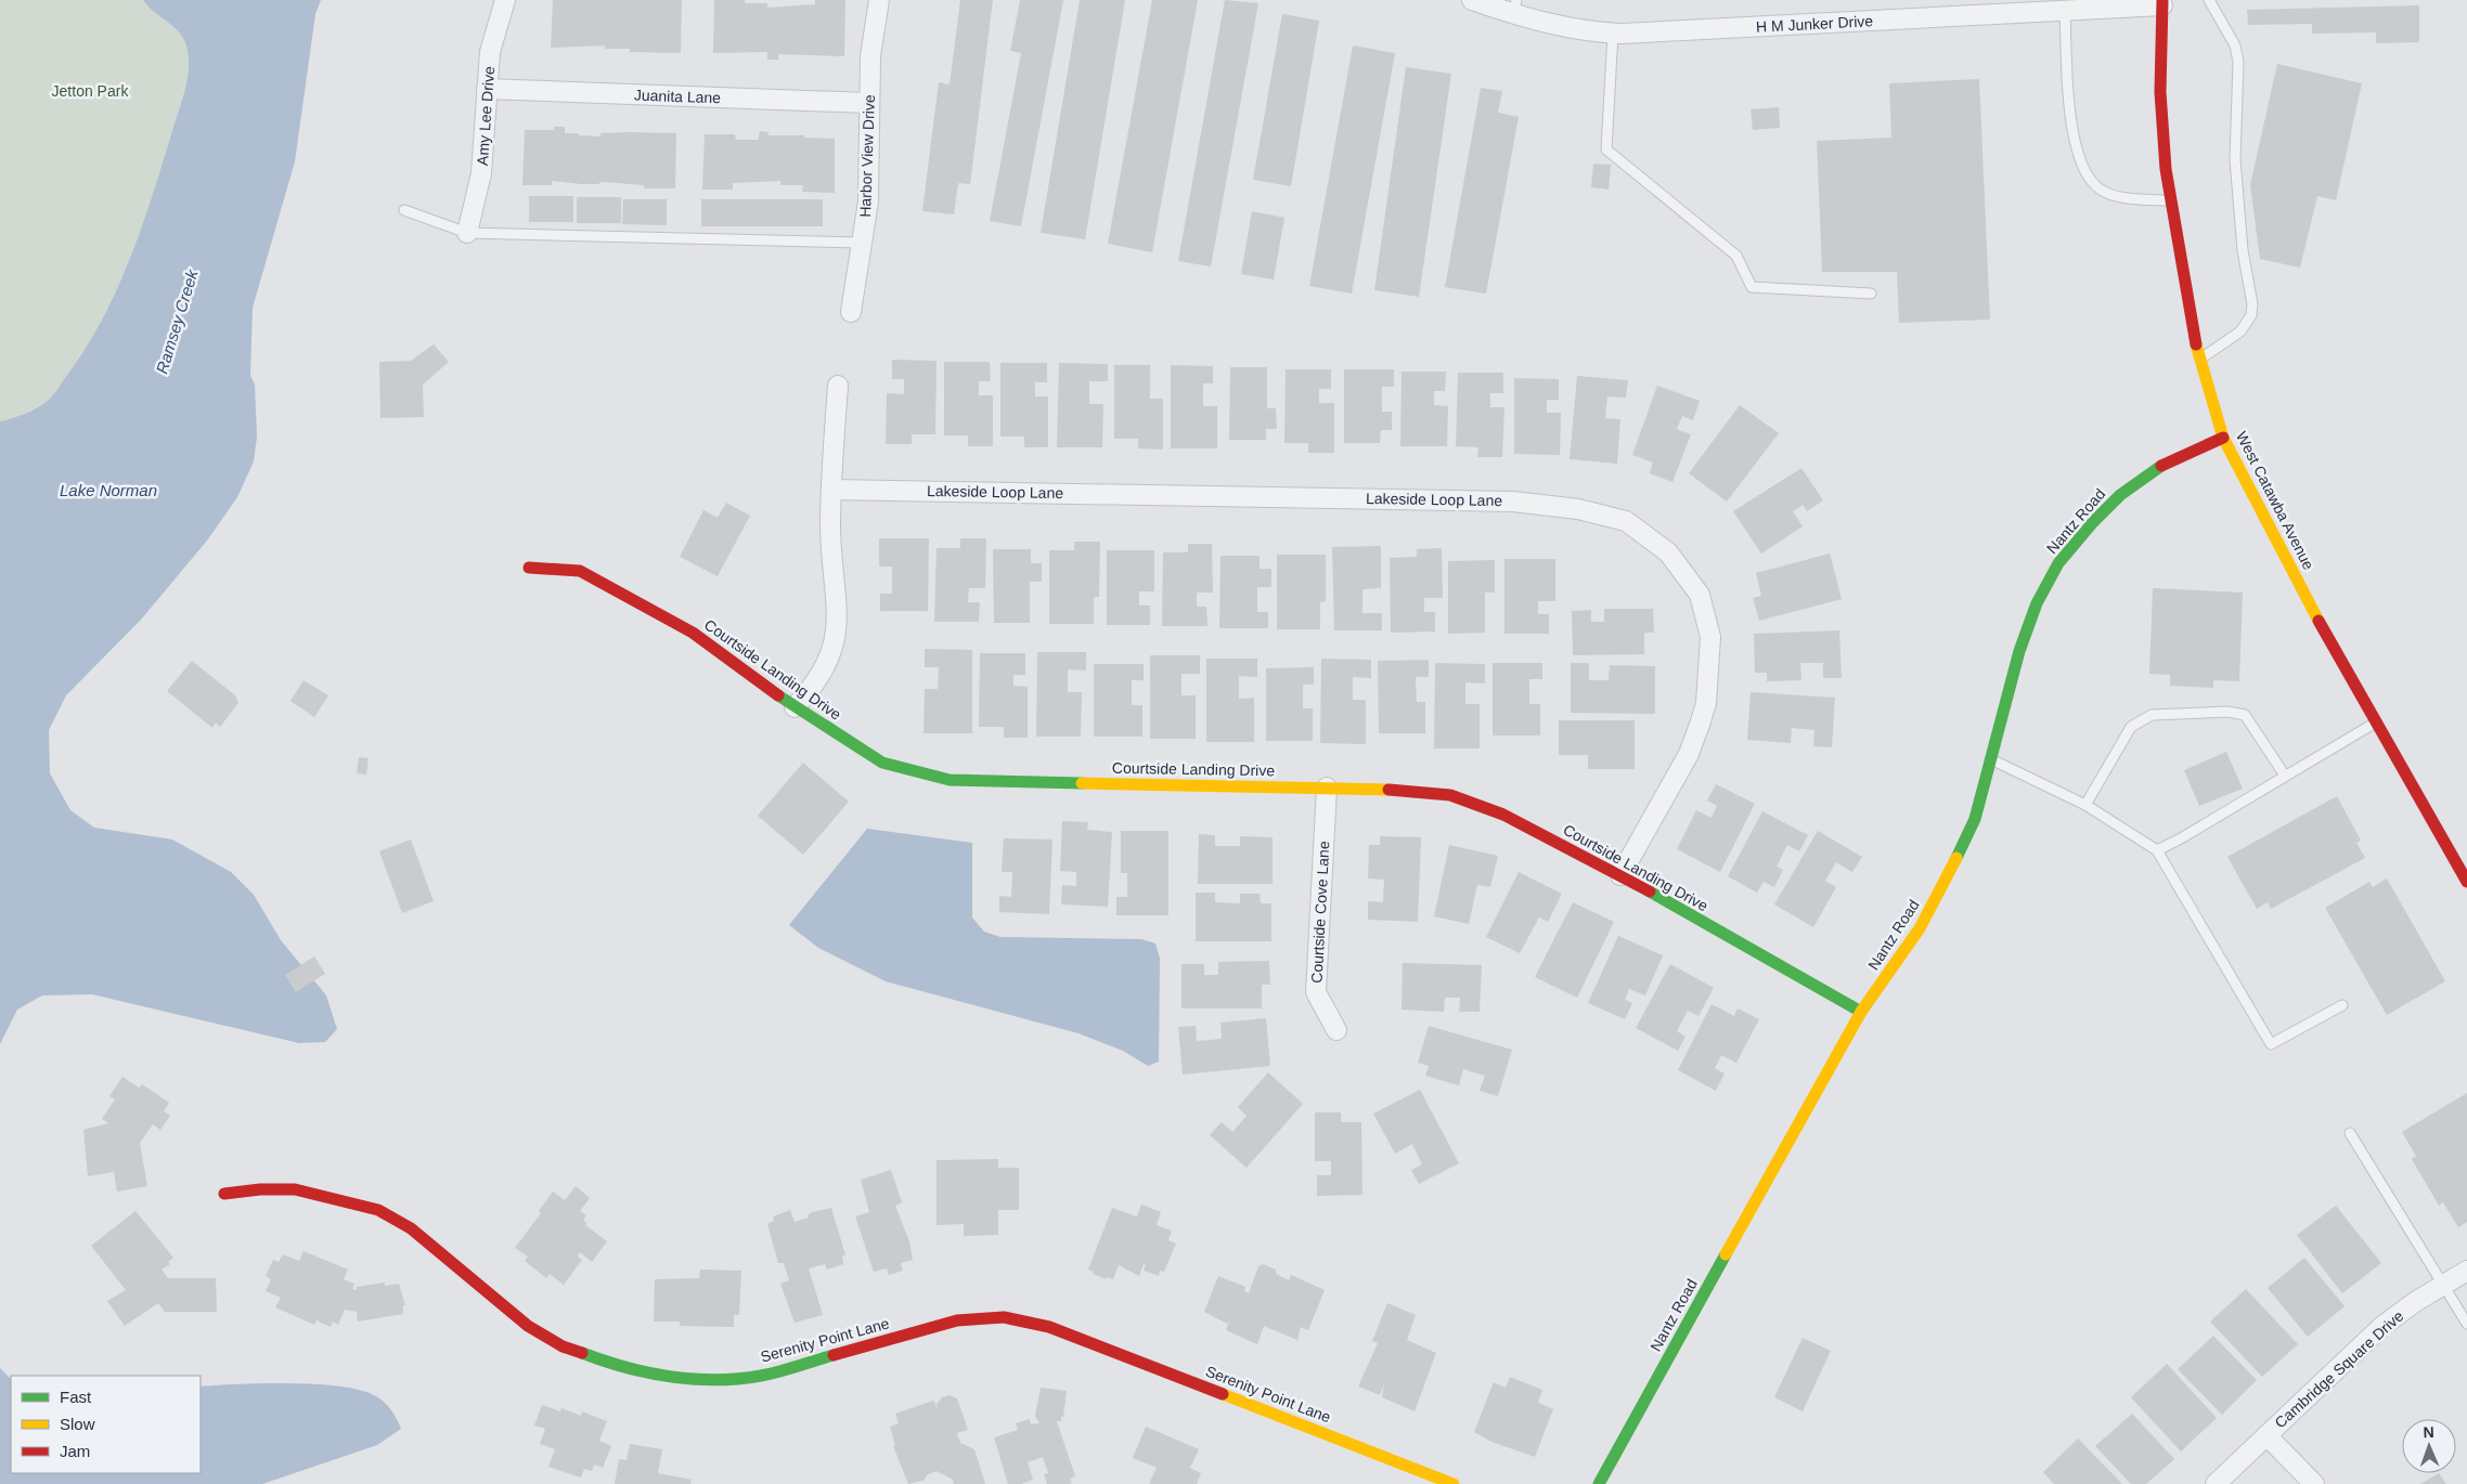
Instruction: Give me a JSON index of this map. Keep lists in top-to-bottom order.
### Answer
{
  "streets": {
    "street": [
      "H M Junker Drive",
      "Juanita Lane",
      "Amy Lee Drive",
      "Harbor View Drive",
      "Lakeside Loop Lane",
      "West Catawba Avenue",
      "Nantz Road",
      "Courtside Landing Drive",
      "Courtside Cove Lane",
      "Serenity Point Lane",
      "Cambridge Square Drive"
    ]
  },
  "crossings": [
    ["H M Junker Drive", "West Catawba Avenue"],
    ["Juanita Lane", "Amy Lee Drive"],
    ["Juanita Lane", "Harbor View Drive"],
    ["Lakeside Loop Lane", "Courtside Landing Drive"],
    ["West Catawba Avenue", "Nantz Road"],
    ["Nantz Road", "Courtside Landing Drive"],
    ["Courtside Landing Drive", "Courtside Cove Lane"]
  ],
  "water": ["Ramsey Creek", "Lake Norman"],
  "parks": ["Jetton Park"],
  "legend": ["Fast", "Slow", "Jam"],
  "north": "top"
}
